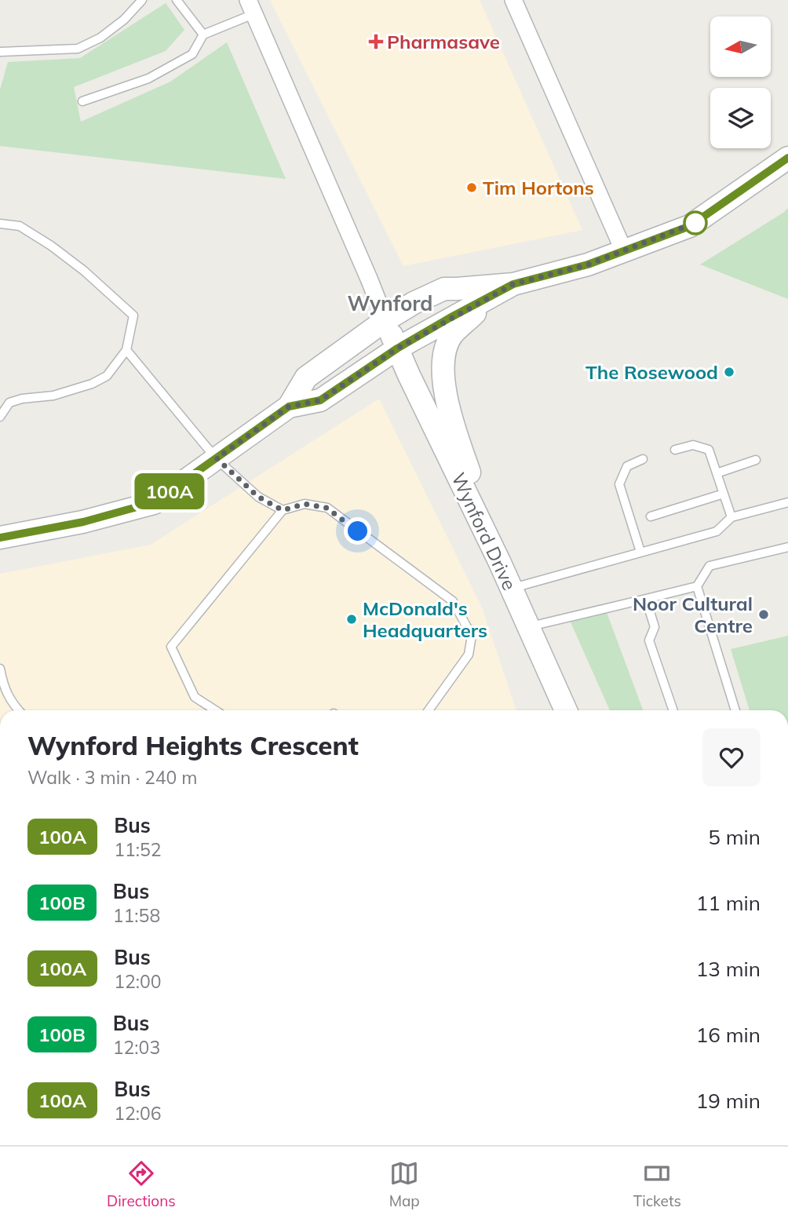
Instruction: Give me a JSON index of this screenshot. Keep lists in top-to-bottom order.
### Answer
{
  "streets": {
    "street": ["Wynford Drive"]
  },
  "districts": ["Wynford"],
  "places": {
    "health": ["Pharmasave"],
    "other": [
      "Tim Hortons",
      "The Rosewood",
      "Noor Cultural Centre",
      "McDonald's Headquarters"
    ]
  },
  "lines": ["bus line 100A"],
  "north": "left",
  "page": {
    "on_map": "100A",
    "heading": ["Wynford Heights Crescent", "Walk · 3 min · 240 m"],
    "list": [
      {
        "mark": "100A",
        "name": "Bus",
        "note": "11:52",
        "value": "5 min"
      },
      {
        "mark": "100B",
        "name": "Bus",
        "note": "11:58",
        "value": "11 min"
      },
      {
        "mark": "100A",
        "name": "Bus",
        "note": "12:00",
        "value": "13 min"
      },
      {
        "mark": "100B",
        "name": "Bus",
        "note": "12:03",
        "value": "16 min"
      },
      {
        "mark": "100A",
        "name": "Bus",
        "note": "12:06",
        "value": "19 min"
      }
    ],
    "tabs": ["Directions", "Map", "Tickets"]
  }
}
